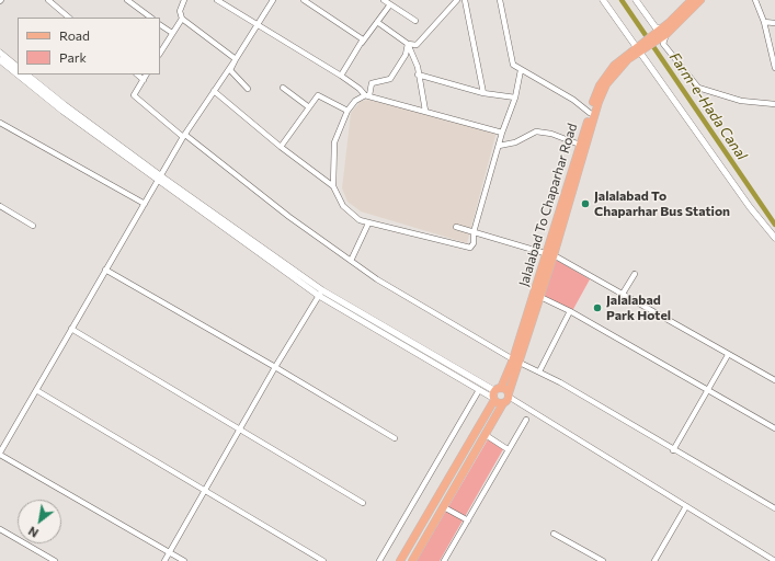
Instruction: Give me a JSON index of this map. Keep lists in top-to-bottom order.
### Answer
{
  "streets": {
    "main road": ["Jalalabad To Chaparhar Road"]
  },
  "water": ["Farm-e-Hada Canal"],
  "places": ["Jalalabad To Chaparhar Bus Station", "Jalalabad Park Hotel"],
  "legend": ["Road", "Park"],
  "north": "bottom left"
}
